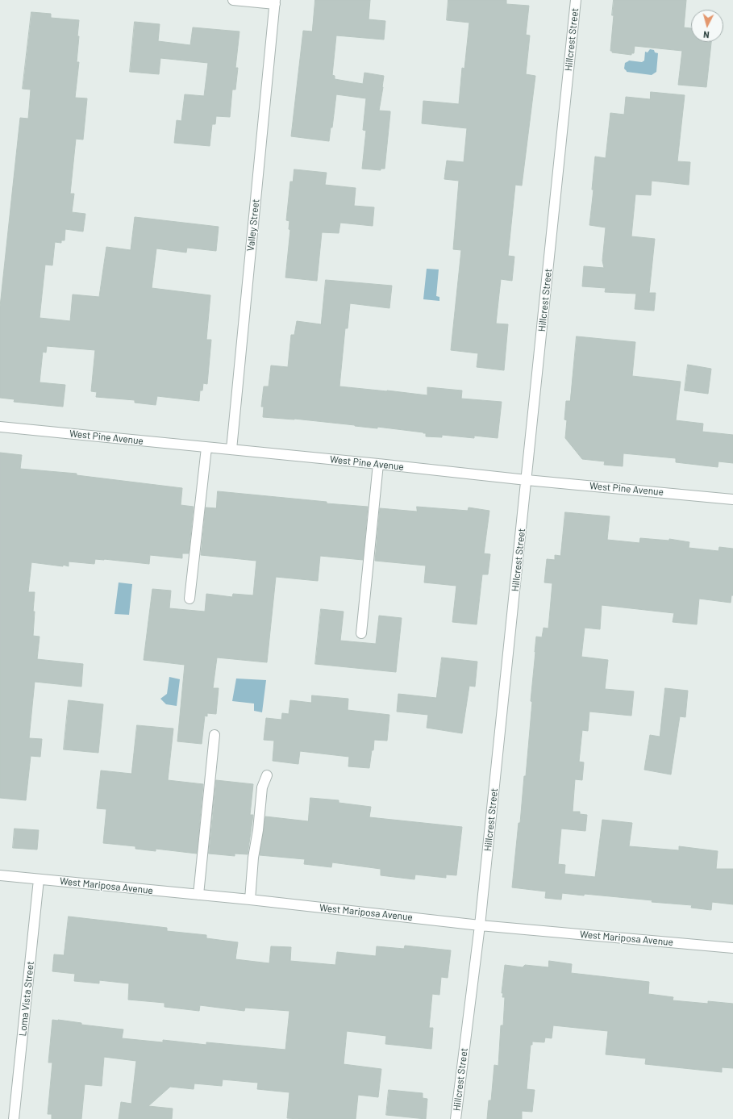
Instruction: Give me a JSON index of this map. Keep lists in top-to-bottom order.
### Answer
{
  "streets": {
    "street": [
      "Hillcrest Street",
      "Valley Street",
      "West Pine Avenue",
      "West Mariposa Avenue",
      "Loma Vista Street"
    ]
  },
  "crossings": [
    ["Hillcrest Street", "West Pine Avenue"],
    ["Hillcrest Street", "West Mariposa Avenue"],
    ["Valley Street", "West Pine Avenue"],
    ["West Mariposa Avenue", "Loma Vista Street"]
  ],
  "north": "bottom"
}
